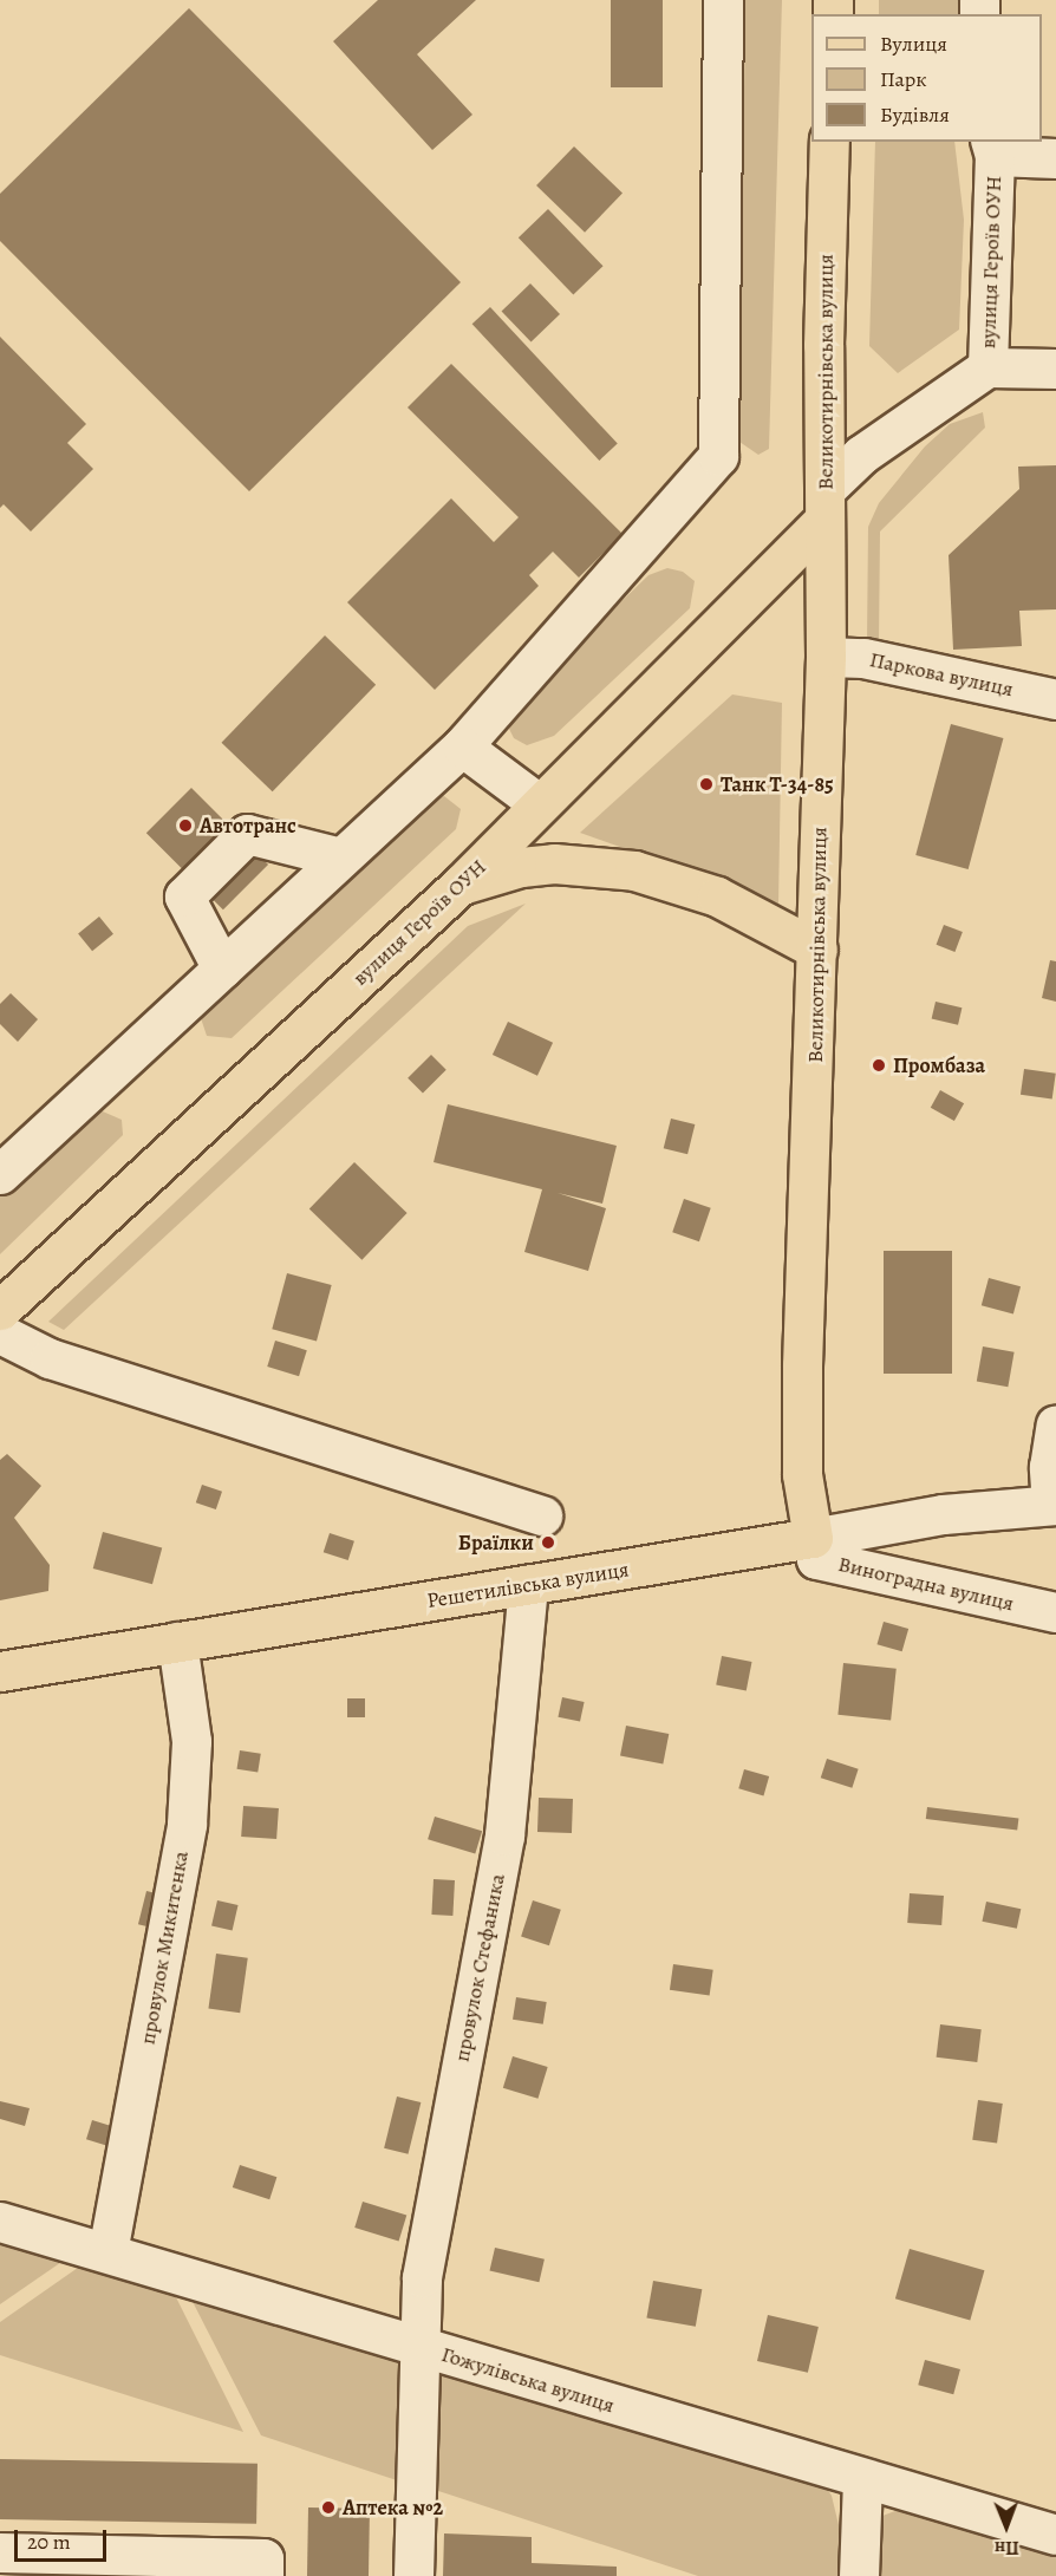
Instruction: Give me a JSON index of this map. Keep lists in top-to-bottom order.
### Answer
{
  "streets": {
    "main road": ["вулиця Героїв ОУН", "Великотирнівська вулиця", "Решетилівська вулиця"],
    "street": [
      "Паркова вулиця",
      "Виноградна вулиця",
      "провулок Микитенка",
      "провулок Стефаника",
      "Гожулівська вулиця"
    ]
  },
  "crossings": [
    ["вулиця Героїв ОУН", "Великотирнівська вулиця"],
    ["Великотирнівська вулиця", "Паркова вулиця"],
    ["Великотирнівська вулиця", "Виноградна вулиця"],
    ["Великотирнівська вулиця", "Решетилівська вулиця"],
    ["Виноградна вулиця", "Решетилівська вулиця"],
    ["Решетилівська вулиця", "провулок Микитенка"],
    ["Решетилівська вулиця", "провулок Стефаника"],
    ["провулок Микитенка", "Гожулівська вулиця"],
    ["провулок Стефаника", "Гожулівська вулиця"]
  ],
  "places": [
    "Танк Т-34-85",
    "Автотранс",
    "Промбаза",
    "Браїлки",
    "Аптека №2"
  ],
  "legend": ["Вулиця", "Парк", "Будівля"],
  "scale_bar": "20 m",
  "north": "bottom"
}
